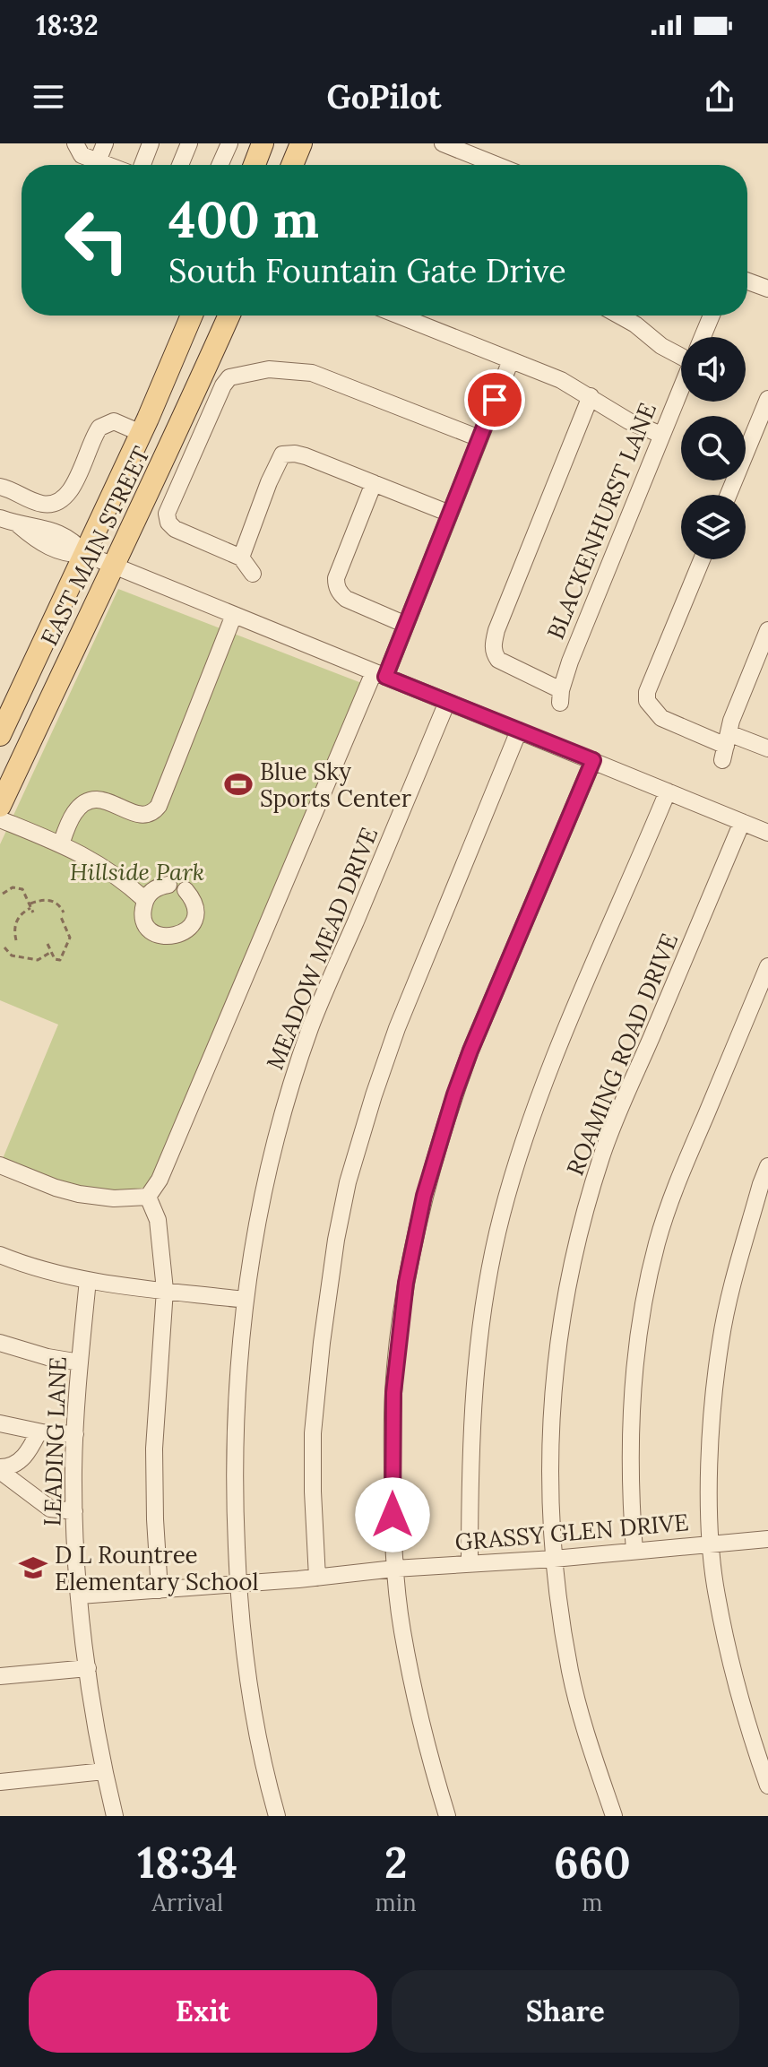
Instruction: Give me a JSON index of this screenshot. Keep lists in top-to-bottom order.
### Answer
{
  "streets": {
    "main road": ["EAST MAIN STREET"],
    "street": [
      "BLACKENHURST LANE",
      "MEADOW MEAD DRIVE",
      "ROAMING ROAD DRIVE",
      "LEADING LANE",
      "GRASSY GLEN DRIVE"
    ]
  },
  "crossings": [
    ["MEADOW MEAD DRIVE", "GRASSY GLEN DRIVE"],
    ["ROAMING ROAD DRIVE", "GRASSY GLEN DRIVE"],
    ["LEADING LANE", "GRASSY GLEN DRIVE"]
  ],
  "parks": ["Hillside Park"],
  "places": {
    "sports": ["Blue Sky Sports Center"],
    "school or university": ["D L Rountree Elementary School"]
  },
  "page": {
    "status": "18:32",
    "header": "GoPilot",
    "turn": ["400 m", "South Fountain Gate Drive"],
    "eta": [
      "18:34",
      "Arrival",
      "2",
      "min",
      "660",
      "m"
    ],
    "buttons": ["Exit", "Share"]
  }
}
